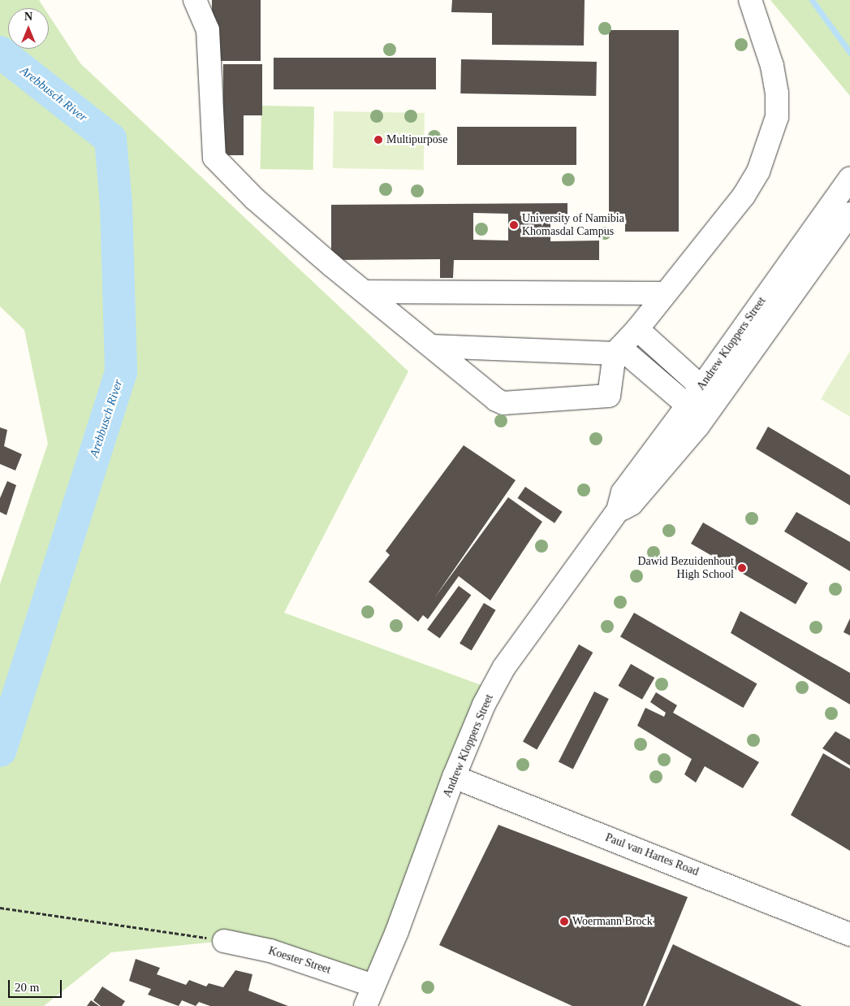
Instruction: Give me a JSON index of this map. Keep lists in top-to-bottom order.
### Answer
{
  "streets": {
    "street": ["Andrew Kloppers Street", "Paul van Hartes Road", "Koester Street"]
  },
  "crossings": [
    ["Andrew Kloppers Street", "Paul van Hartes Road"],
    ["Andrew Kloppers Street", "Koester Street"]
  ],
  "water": ["Arebbusch River"],
  "places": [
    "Multipurpose",
    "University of Namibia Khomasdal Campus",
    "Dawid Bezuidenhout High School",
    "Woermann Brock"
  ],
  "scale_bar": "20 m",
  "north": "top"
}
